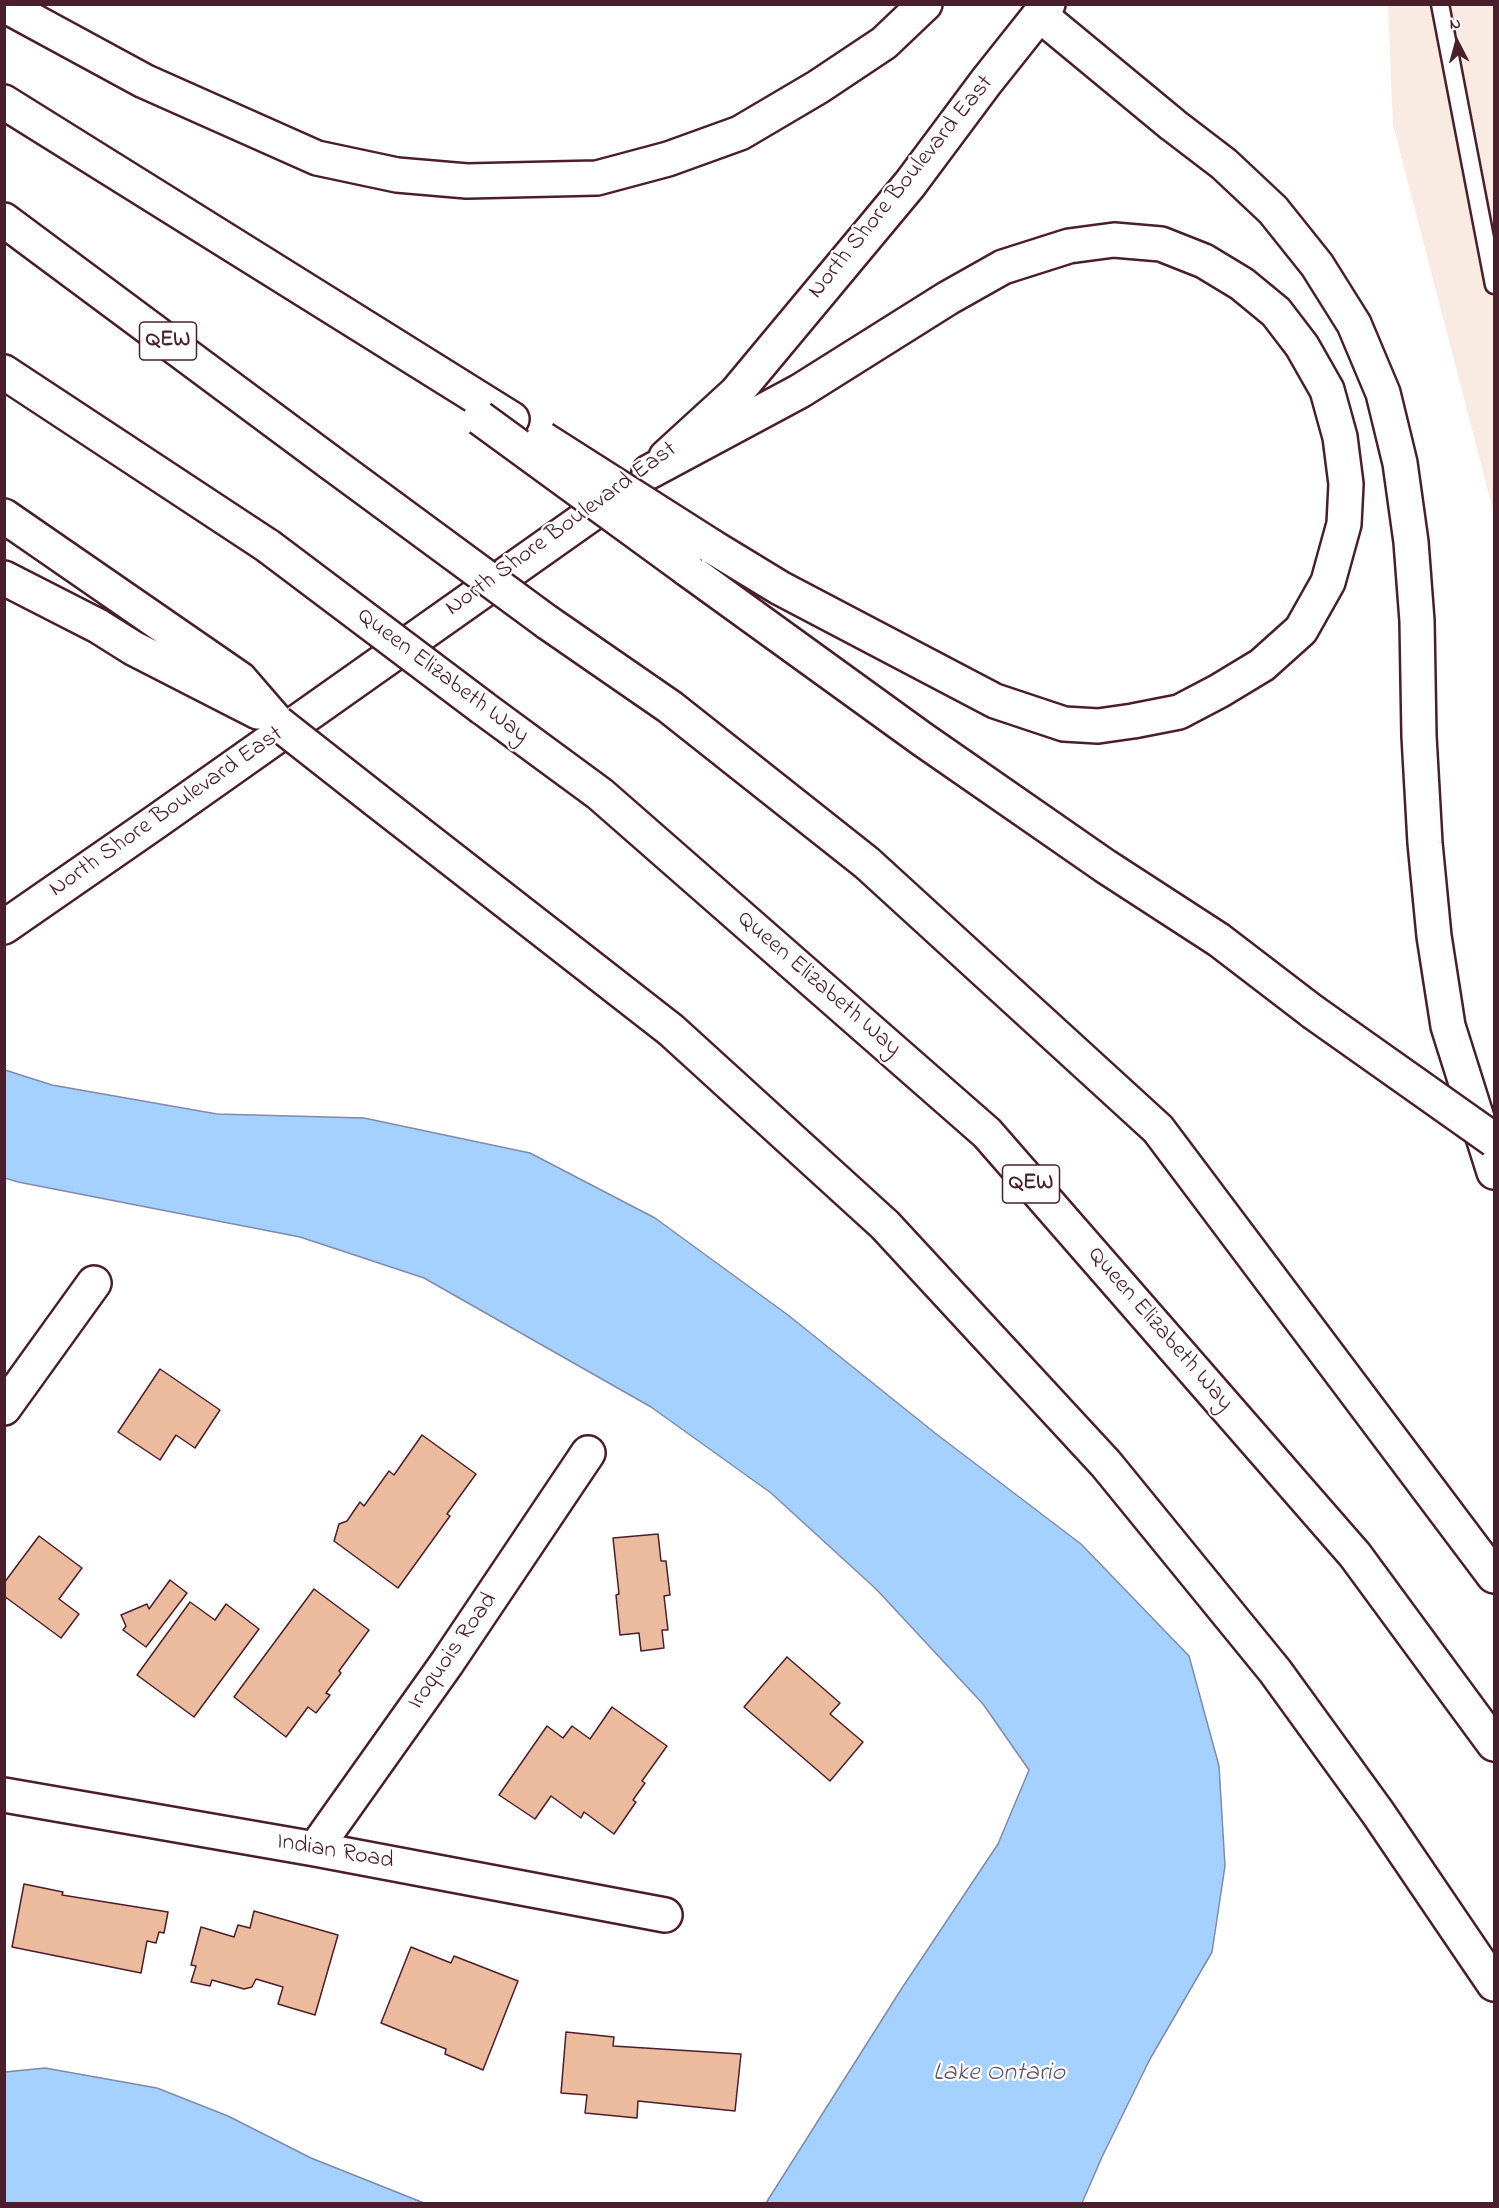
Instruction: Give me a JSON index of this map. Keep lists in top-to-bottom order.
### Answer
{
  "streets": {
    "main road": [
      "North Shore Boulevard East",
      "QEW",
      "Queen Elizabeth Way",
      "Iroquois Road",
      "Indian Road"
    ]
  },
  "crossings": [
    ["Iroquois Road", "Indian Road"]
  ],
  "water": ["Lake Ontario"],
  "north": "top"
}
